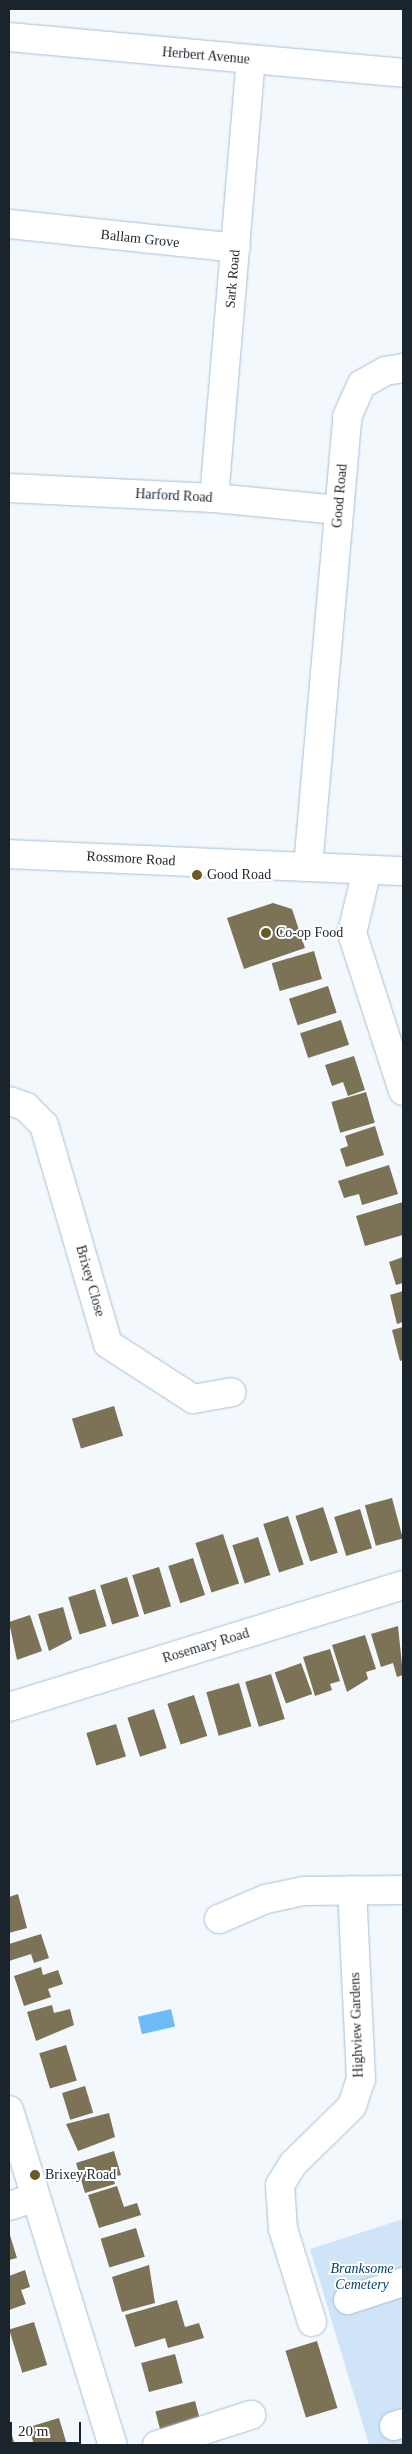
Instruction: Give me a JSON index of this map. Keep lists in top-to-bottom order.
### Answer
{
  "streets": {
    "street": [
      "Herbert Avenue",
      "Ballam Grove",
      "Sark Road",
      "Harford Road",
      "Good Road",
      "Rossmore Road",
      "Brixey Close",
      "Rosemary Road",
      "Highview Gardens"
    ]
  },
  "crossings": [
    ["Herbert Avenue", "Sark Road"],
    ["Ballam Grove", "Sark Road"],
    ["Sark Road", "Harford Road"],
    ["Harford Road", "Good Road"],
    ["Good Road", "Rossmore Road"]
  ],
  "parks": ["Branksome Cemetery"],
  "places": ["Good Road", "Co-op Food", "Brixey Road"],
  "scale_bar": "20 m"
}
